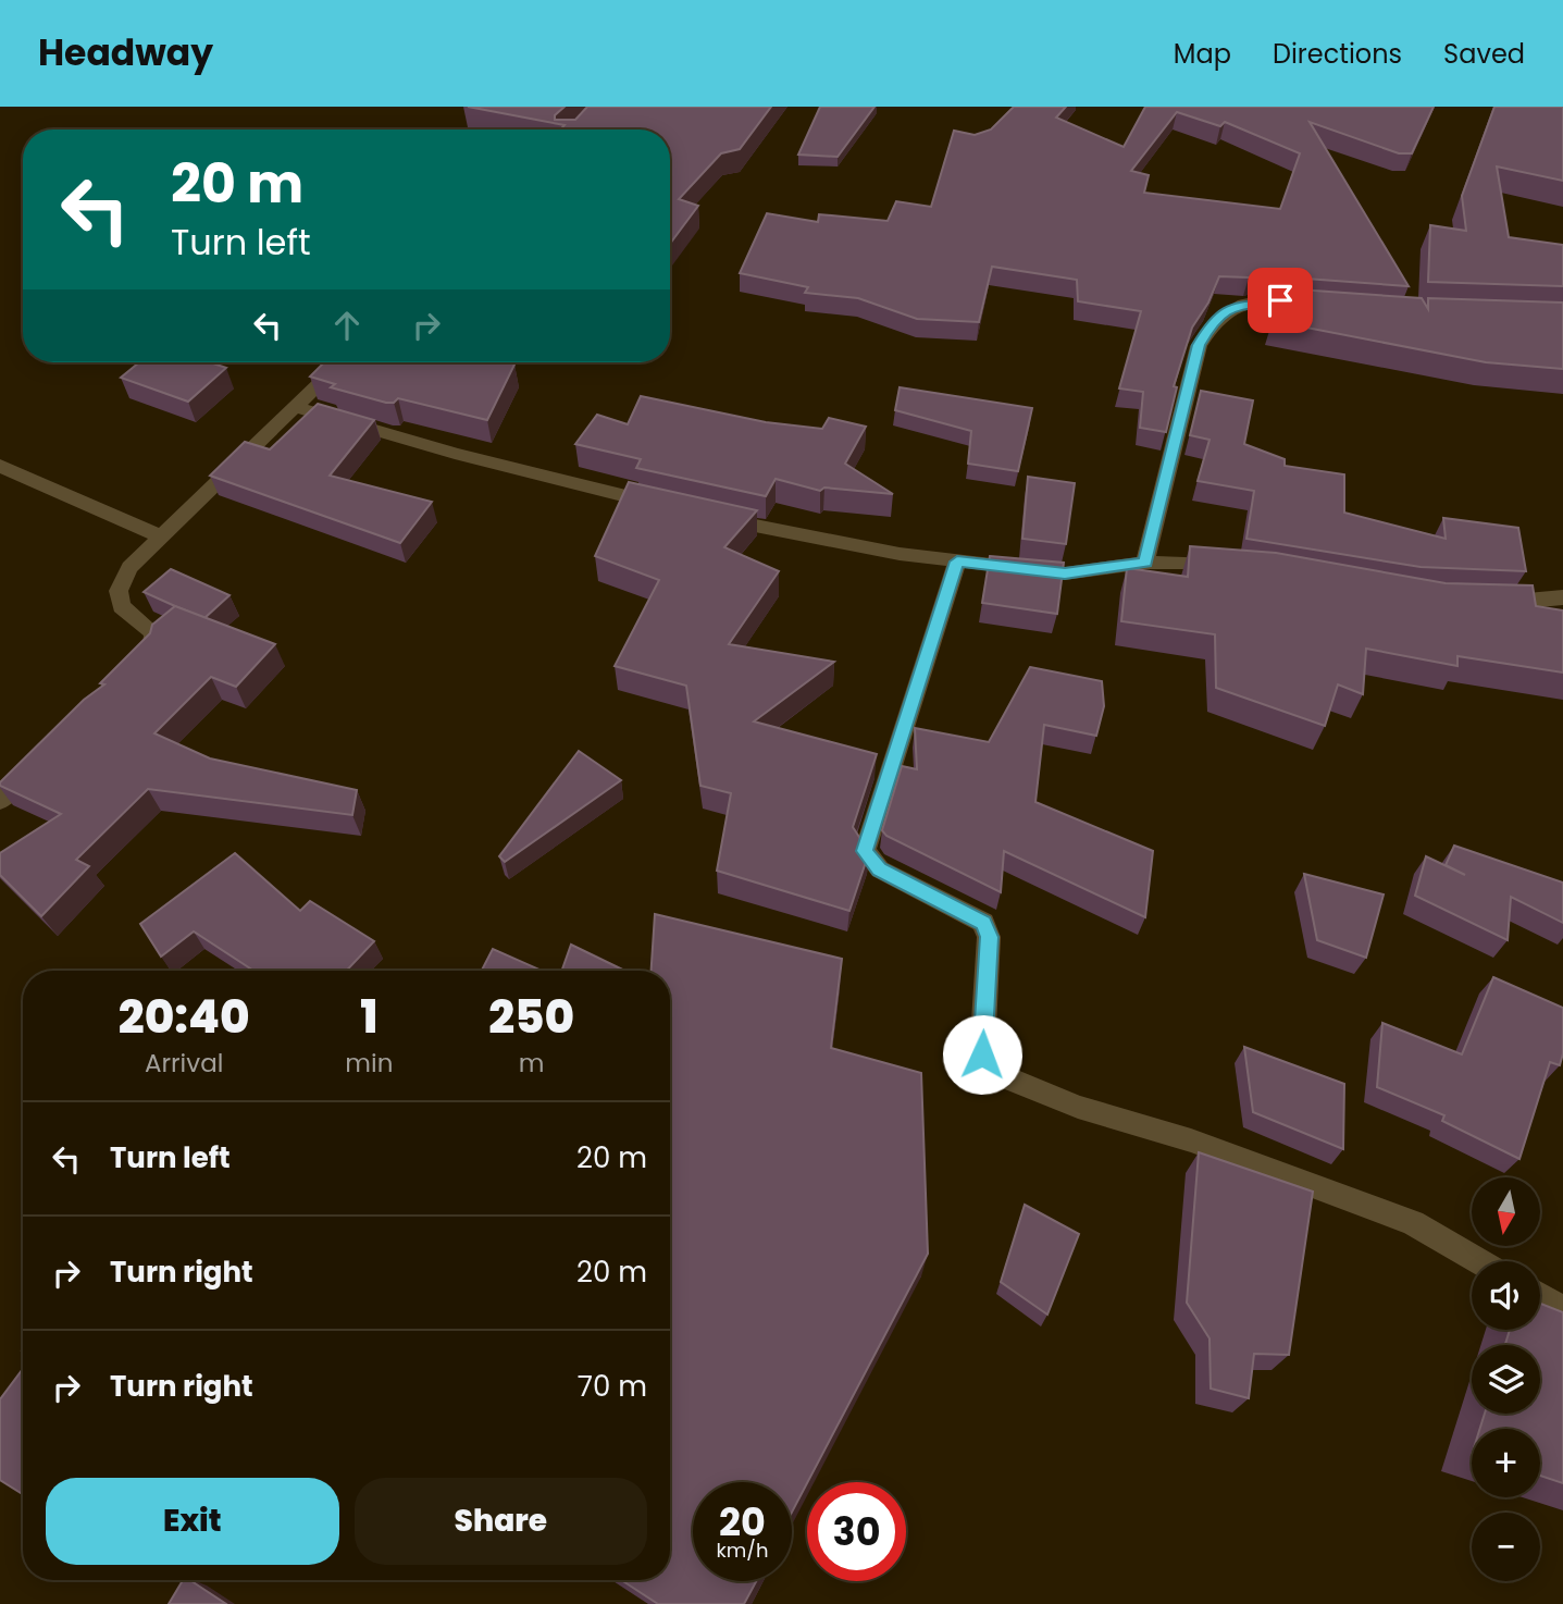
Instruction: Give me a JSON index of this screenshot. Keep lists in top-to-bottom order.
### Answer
{
  "north": "bottom",
  "page": {
    "header": "Headway",
    "nav": ["Map", "Directions", "Saved"],
    "turn": ["20 m", "Turn left"],
    "eta": [
      "20:40",
      "Arrival",
      "1",
      "min",
      "250",
      "m"
    ],
    "list": [
      {
        "name": "Turn left",
        "value": "20 m"
      },
      {
        "name": "Turn right",
        "value": "20 m"
      },
      {
        "name": "Turn right",
        "value": "70 m"
      }
    ],
    "map_buttons": ["+", "−"],
    "buttons": ["Exit", "Share"],
    "speed": "20 km/h",
    "limit": "30"
  }
}
